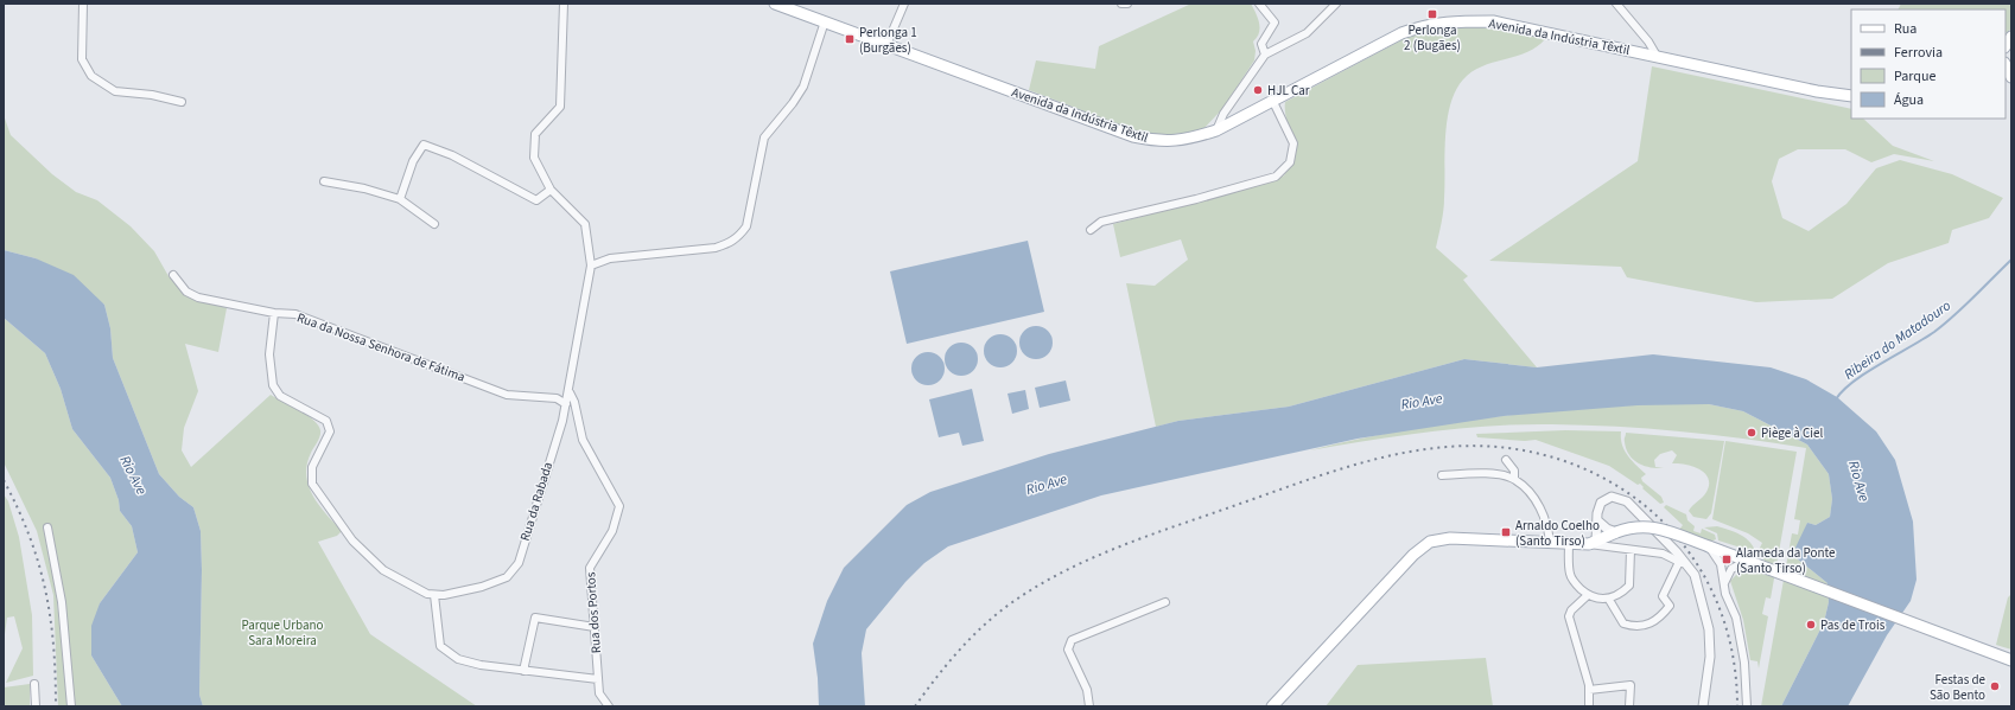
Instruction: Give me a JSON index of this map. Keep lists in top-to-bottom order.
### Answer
{
  "streets": {
    "main road": ["Avenida da Indústria Têxtil"],
    "street": ["Rua da Nossa Senhora de Fátima", "Rua da Rabada", "Rua dos Portos"]
  },
  "crossings": [
    ["Rua da Nossa Senhora de Fátima", "Rua da Rabada"],
    ["Rua da Rabada", "Rua dos Portos"]
  ],
  "water": ["Ribeira do Matadouro", "Rio Ave"],
  "parks": ["Parque Urbano Sara Moreira"],
  "places": {
    "transit": [
      "Perlonga 2 (Bugães)",
      "Perlonga 1 (Burgães)",
      "Arnaldo Coelho (Santo Tirso)",
      "Alameda da Ponte (Santo Tirso)"
    ],
    "other": [
      "HJL Car",
      "Piège à Ciel",
      "Pas de Trois",
      "Festas de São Bento"
    ]
  },
  "legend": [
    "Rua",
    "Ferrovia",
    "Parque",
    "Água"
  ]
}
